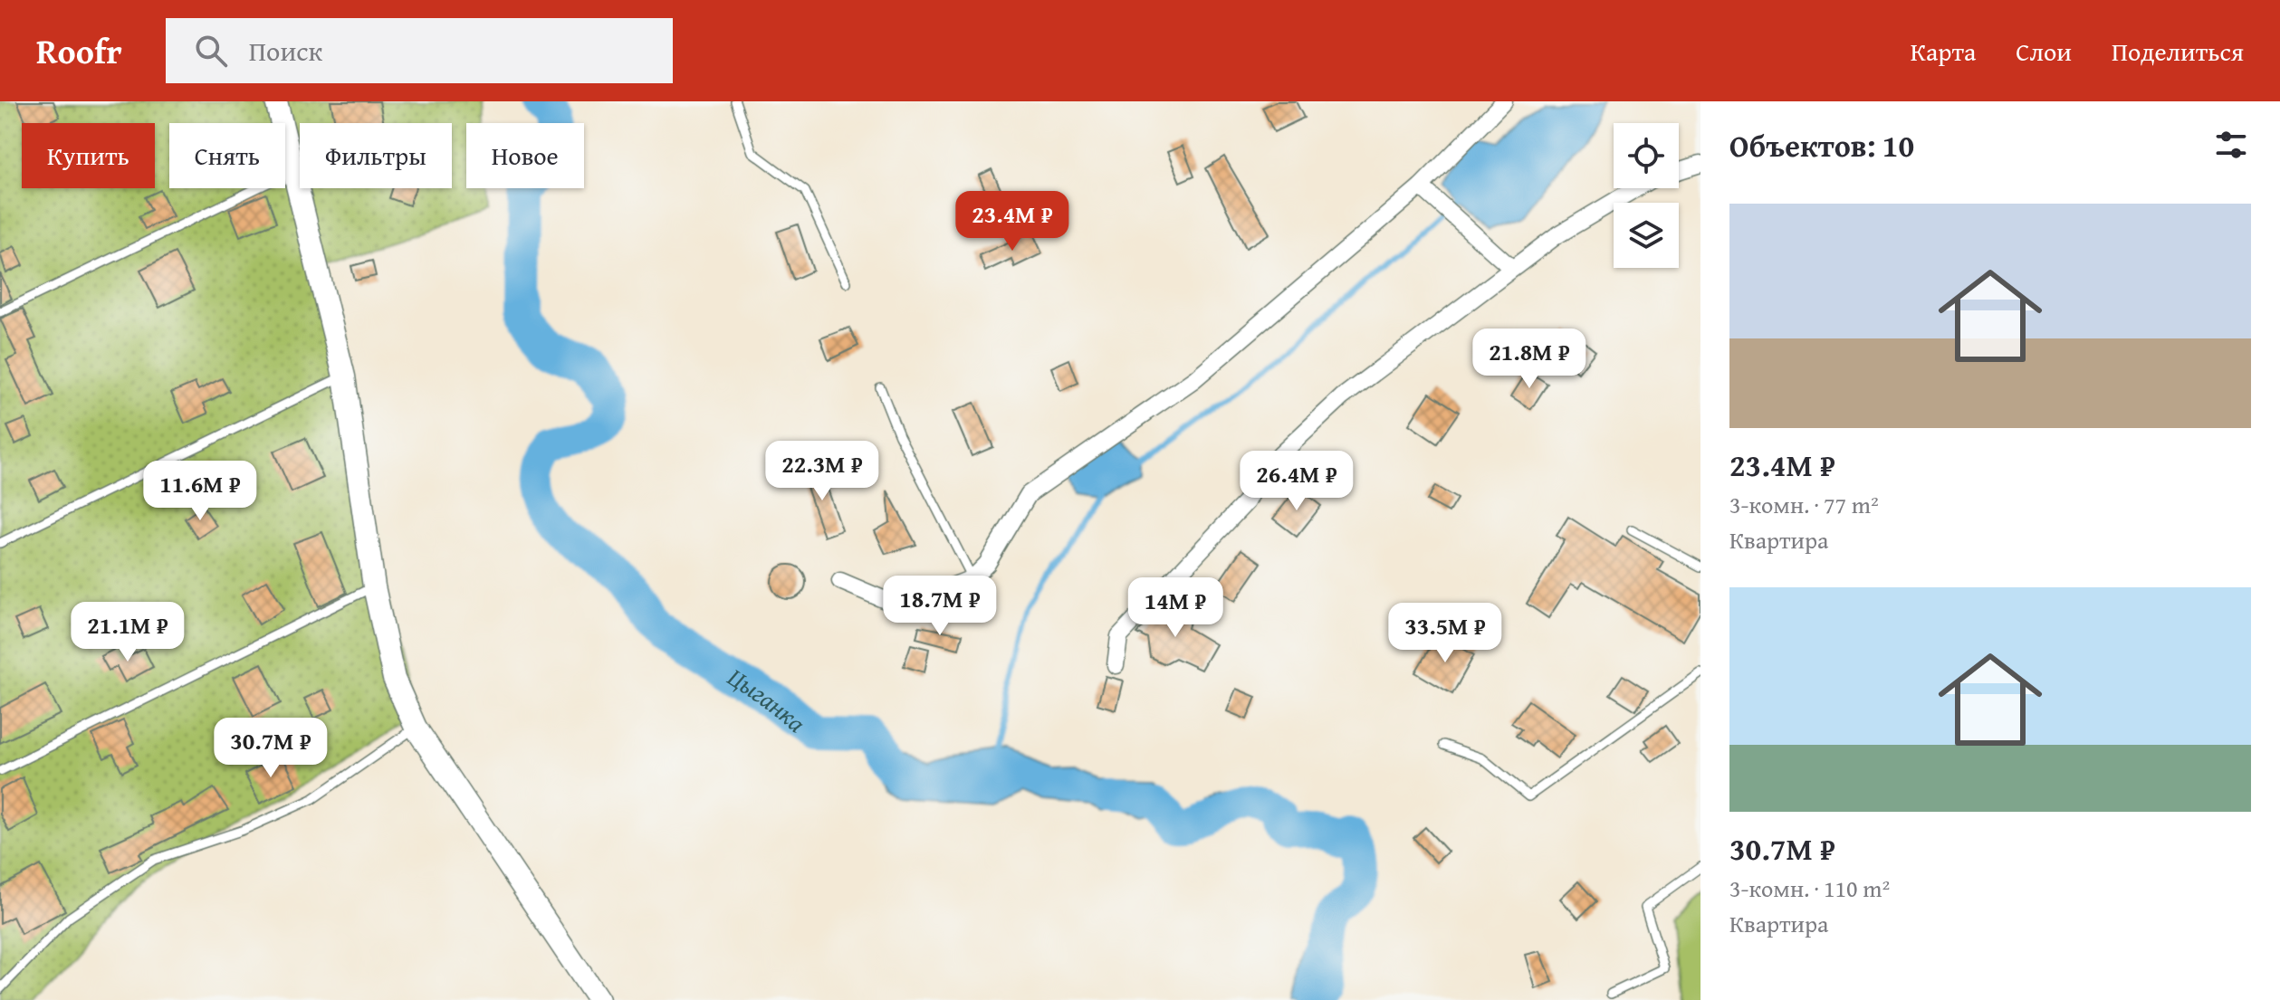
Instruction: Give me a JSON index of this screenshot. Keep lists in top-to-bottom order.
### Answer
{
  "water": ["Цыганка"],
  "page": {
    "header": "Roofr",
    "search": "Поиск",
    "nav": ["Карта", "Слои", "Поделиться"],
    "heading": "Объектов: 10",
    "chip": [
      "Купить",
      "Снять",
      "Фильтры",
      "Новое"
    ],
    "list": [
      {
        "name": "23.4M ₽",
        "note": "3-комн. · 77 m² · Квартира"
      },
      {
        "name": "30.7M ₽",
        "note": "3-комн. · 110 m² · Квартира"
      }
    ],
    "price": [
      "23.4M ₽",
      "21.8M ₽",
      "22.3M ₽",
      "26.4M ₽",
      "11.6M ₽",
      "18.7M ₽",
      "14M ₽",
      "21.1M ₽",
      "33.5M ₽",
      "30.7M ₽"
    ]
  }
}
